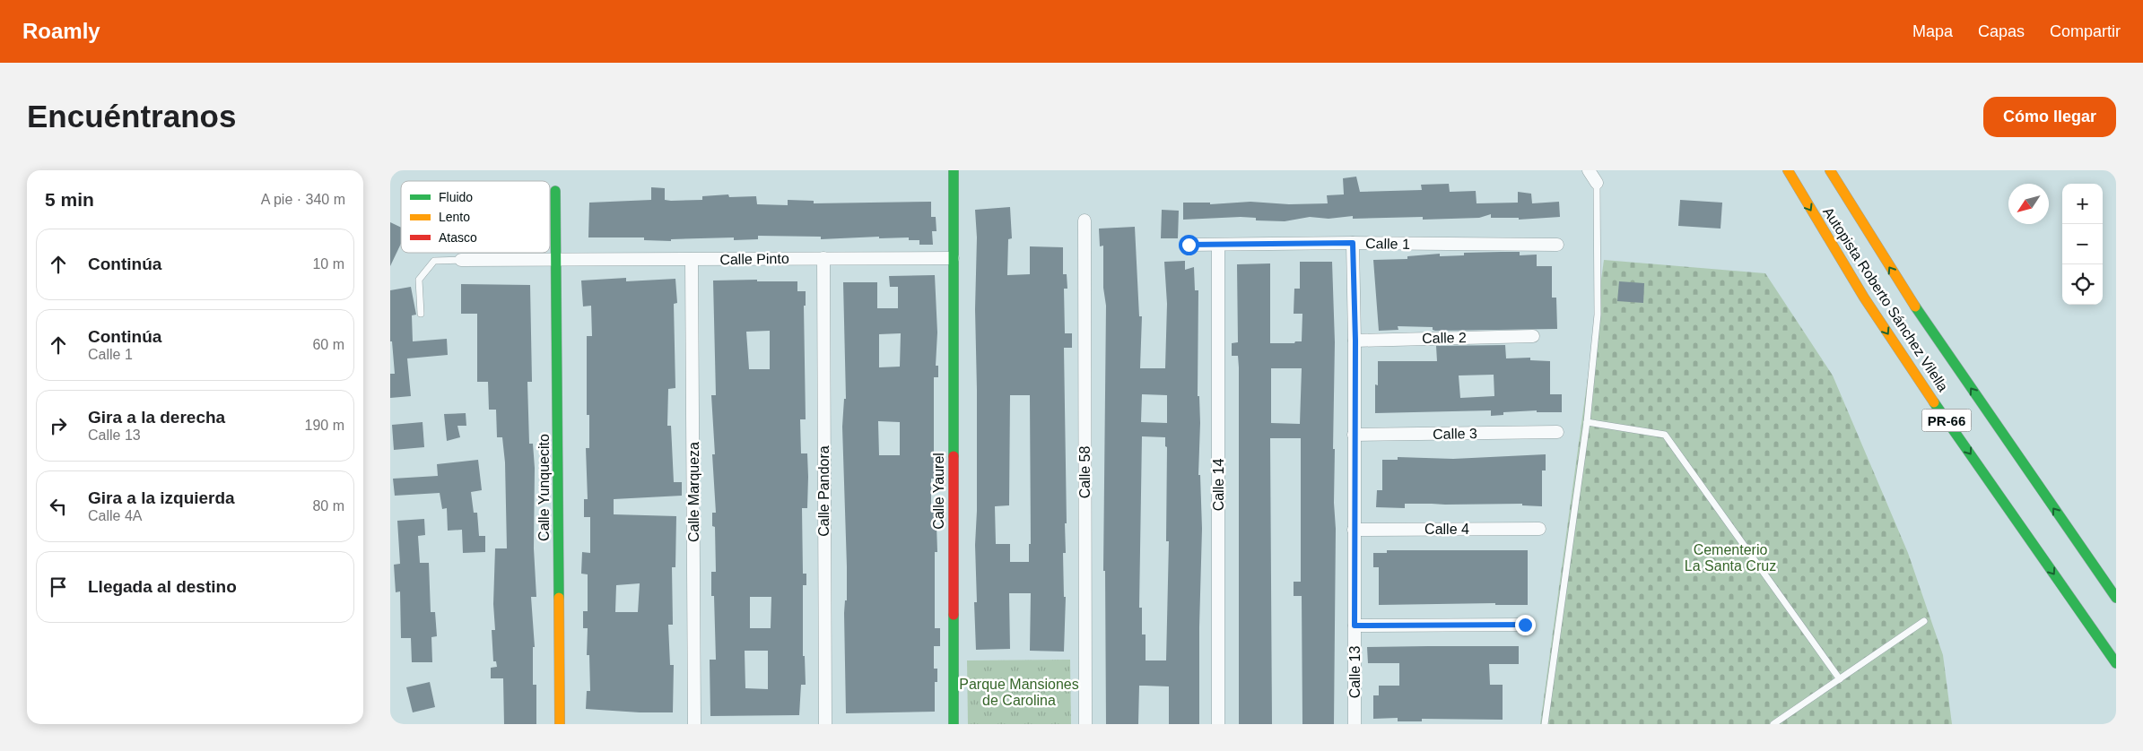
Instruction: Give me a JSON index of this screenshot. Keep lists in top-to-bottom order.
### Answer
{
  "streets": {
    "main road": [
      "Autopista Roberto Sánchez Vilella",
      "PR-66",
      "Calle Yunquecito",
      "Calle Yaurel"
    ],
    "street": [
      "Calle 1",
      "Calle Pinto",
      "Calle 2",
      "Calle 3",
      "Calle 58",
      "Calle 14",
      "Calle Pandora",
      "Calle Marqueza",
      "Calle 4",
      "Calle 13"
    ]
  },
  "crossings": [
    ["Calle 1", "Calle 14"],
    ["Calle 1", "Calle 13"],
    ["Calle Pinto", "Calle Yunquecito"],
    ["Calle Pinto", "Calle Pandora"],
    ["Calle Pinto", "Calle Yaurel"],
    ["Calle Pinto", "Calle Marqueza"],
    ["Calle 2", "Calle 13"],
    ["Calle 3", "Calle 13"],
    ["Calle 4", "Calle 13"]
  ],
  "parks": ["Cementerio La Santa Cruz", "Parque Mansiones de Carolina"],
  "legend": ["Fluido", "Lento", "Atasco"],
  "north": "bottom left",
  "page": {
    "header": "Roamly",
    "nav": ["Mapa", "Capas", "Compartir"],
    "buttons": "Cómo llegar",
    "title": "Encuéntranos",
    "heading": ["5 min", "A pie · 340 m"],
    "map_buttons": ["+", "−"],
    "list": [
      ["Continúa", "10 m"],
      ["Continúa", "Calle 1", "60 m"],
      ["Gira a la derecha", "Calle 13", "190 m"],
      ["Gira a la izquierda", "Calle 4A", "80 m"],
      "Llegada al destino"
    ]
  }
}
